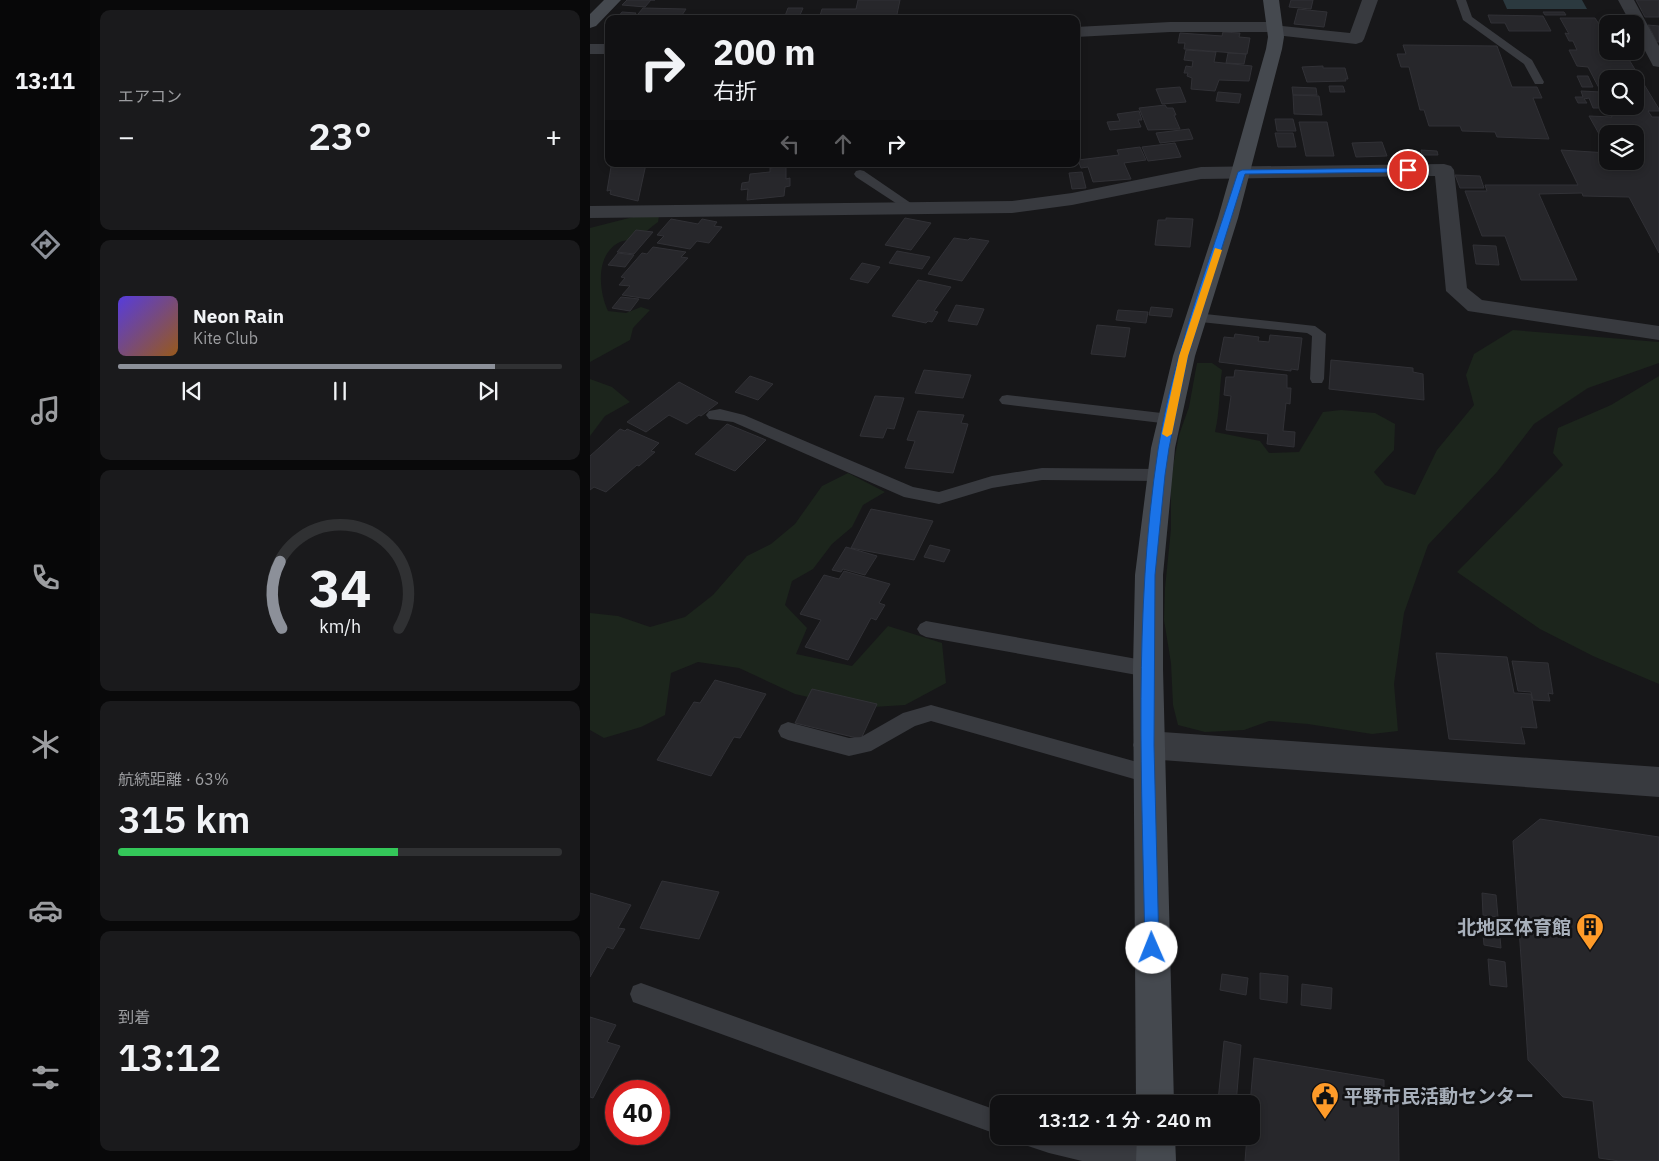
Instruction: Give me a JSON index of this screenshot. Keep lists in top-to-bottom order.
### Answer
{
  "places": {
    "building": ["北地区体育館"],
    "public building": ["平野市民活動センター"]
  },
  "page": {
    "tabs": "13:11",
    "tile": [
      "エアコン",
      ["航続距離 · 63%", "315 km"],
      ["到着", "13:12"]
    ],
    "turn": ["200 m", "右折"],
    "heat": ["−", "23°", "+"],
    "song": ["Neon Rain", "Kite Club"],
    "limit": "40",
    "trip": "13:12 · 1 分 · 240 m",
    "gauge": ["34", "km/h"]
  }
}
